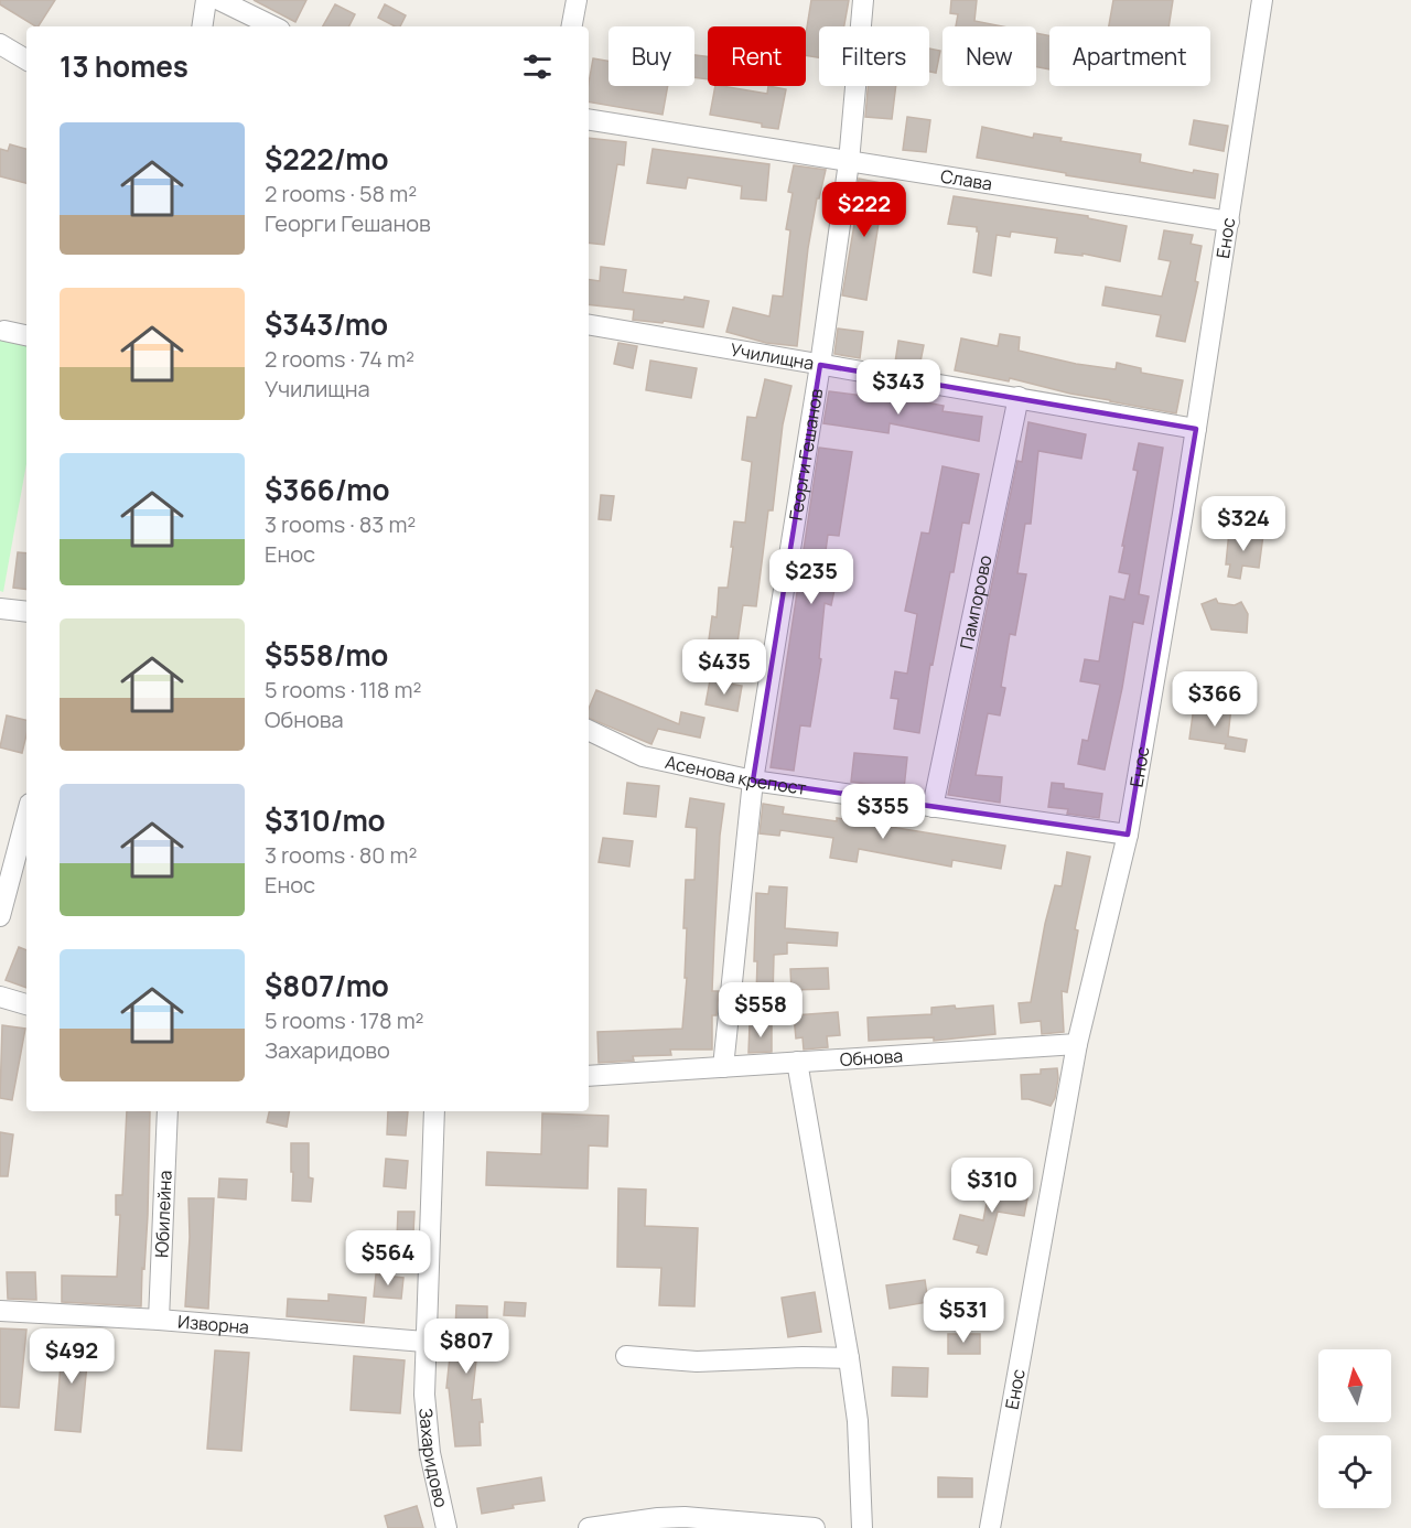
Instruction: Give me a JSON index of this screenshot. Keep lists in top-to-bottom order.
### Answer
{
  "streets": {
    "street": [
      "Слава",
      "Енос",
      "Училищна",
      "Георги Гешанов",
      "Пампорово",
      "Асенова крепост",
      "Обнова",
      "Юбилейна",
      "Изворна",
      "Захаридово"
    ]
  },
  "crossings": [
    ["Слава", "Енос"],
    ["Слава", "Георги Гешанов"],
    ["Енос", "Училищна"],
    ["Енос", "Асенова крепост"],
    ["Енос", "Обнова"],
    ["Училищна", "Георги Гешанов"],
    ["Училищна", "Пампорово"],
    ["Георги Гешанов", "Асенова крепост"],
    ["Георги Гешанов", "Обнова"],
    ["Пампорово", "Асенова крепост"],
    ["Юбилейна", "Изворна"],
    ["Изворна", "Захаридово"]
  ],
  "north": "top",
  "page": {
    "chip": [
      "Buy",
      "Rent",
      "Filters",
      "New",
      "Apartment"
    ],
    "heading": "13 homes",
    "list": [
      {
        "name": "$222/mo",
        "note": "2 rooms · 58 m² · Георги Гешанов"
      },
      {
        "name": "$343/mo",
        "note": "2 rooms · 74 m² · Училищна"
      },
      {
        "name": "$366/mo",
        "note": "3 rooms · 83 m² · Енос"
      },
      {
        "name": "$558/mo",
        "note": "5 rooms · 118 m² · Обнова"
      },
      {
        "name": "$310/mo",
        "note": "3 rooms · 80 m² · Енос"
      },
      {
        "name": "$807/mo",
        "note": "5 rooms · 178 m² · Захаридово"
      }
    ],
    "price": [
      "$222",
      "$343",
      "$324",
      "$235",
      "$435",
      "$366",
      "$355",
      "$558",
      "$310",
      "$564",
      "$531",
      "$807",
      "$492"
    ]
  }
}
